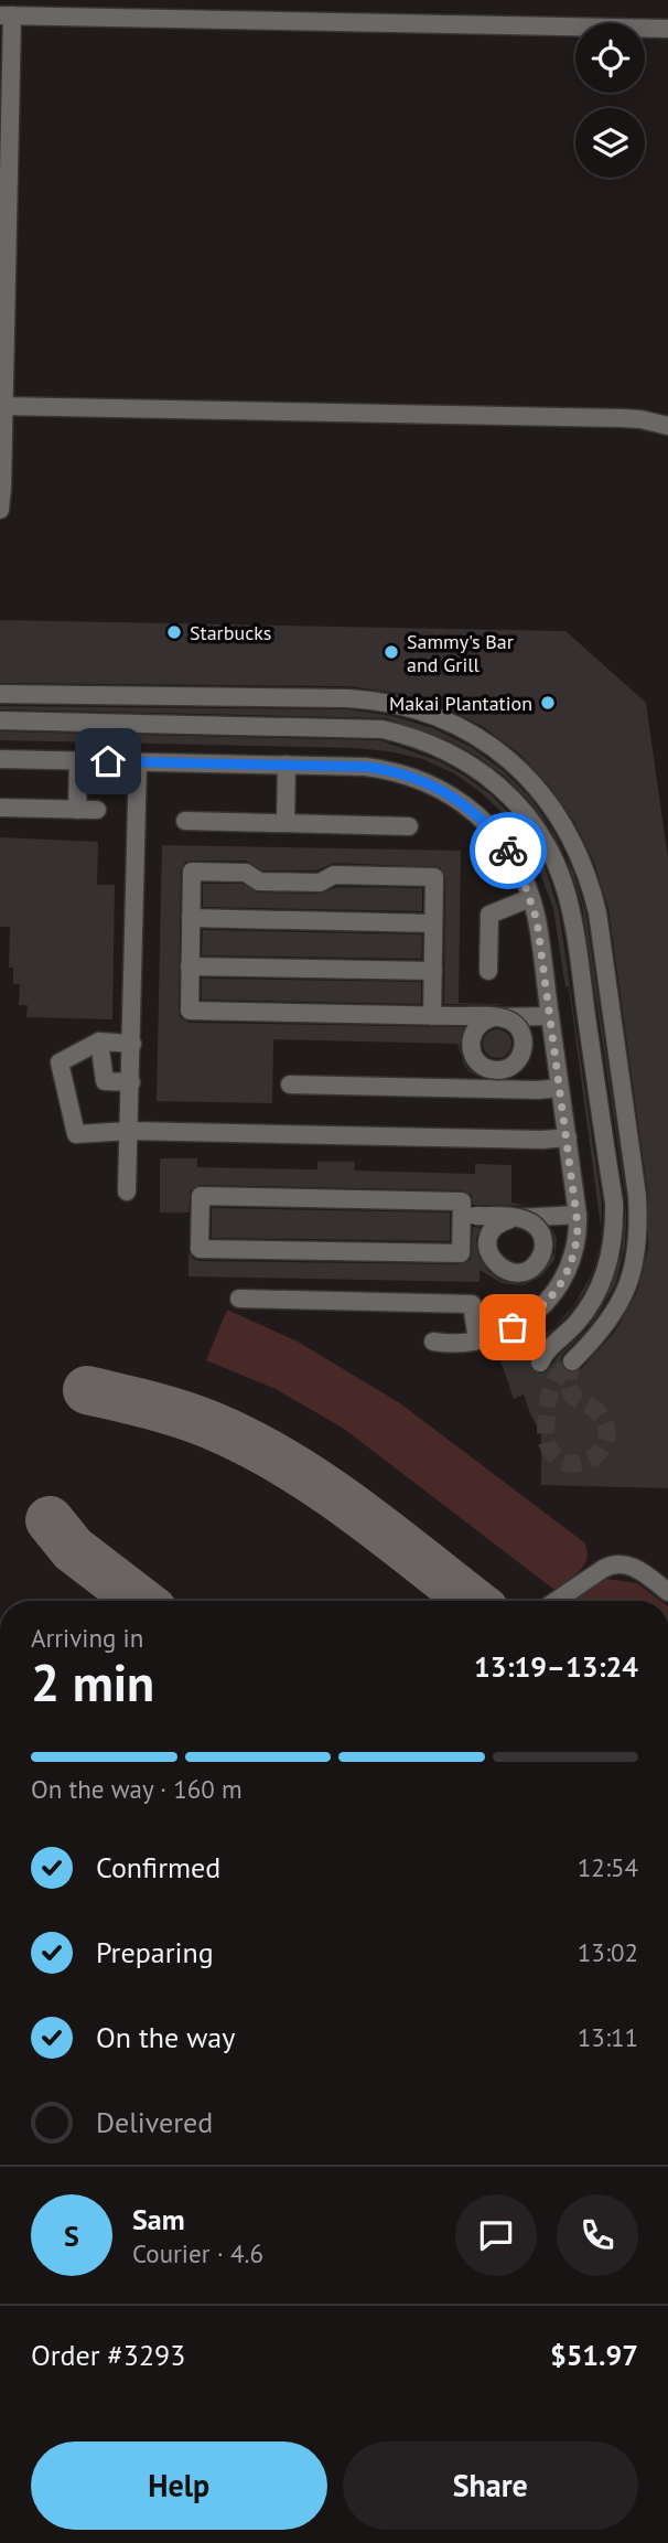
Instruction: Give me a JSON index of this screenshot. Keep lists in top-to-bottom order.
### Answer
{
  "places": ["Starbucks", "Sammy's Bar and Grill", "Makai Plantation"],
  "page": {
    "heading": ["2 min", "Arriving in", "13:19–13:24"],
    "panel": [
      "Sam",
      "Courier · 4.6",
      "Order #3293",
      "$51.97"
    ],
    "bar": "On the way · 160 m",
    "list": [
      ["Confirmed", "12:54"],
      ["Preparing", "13:02"],
      ["On the way", "13:11"],
      "Delivered"
    ],
    "round": "S",
    "buttons": ["Help", "Share"]
  }
}
